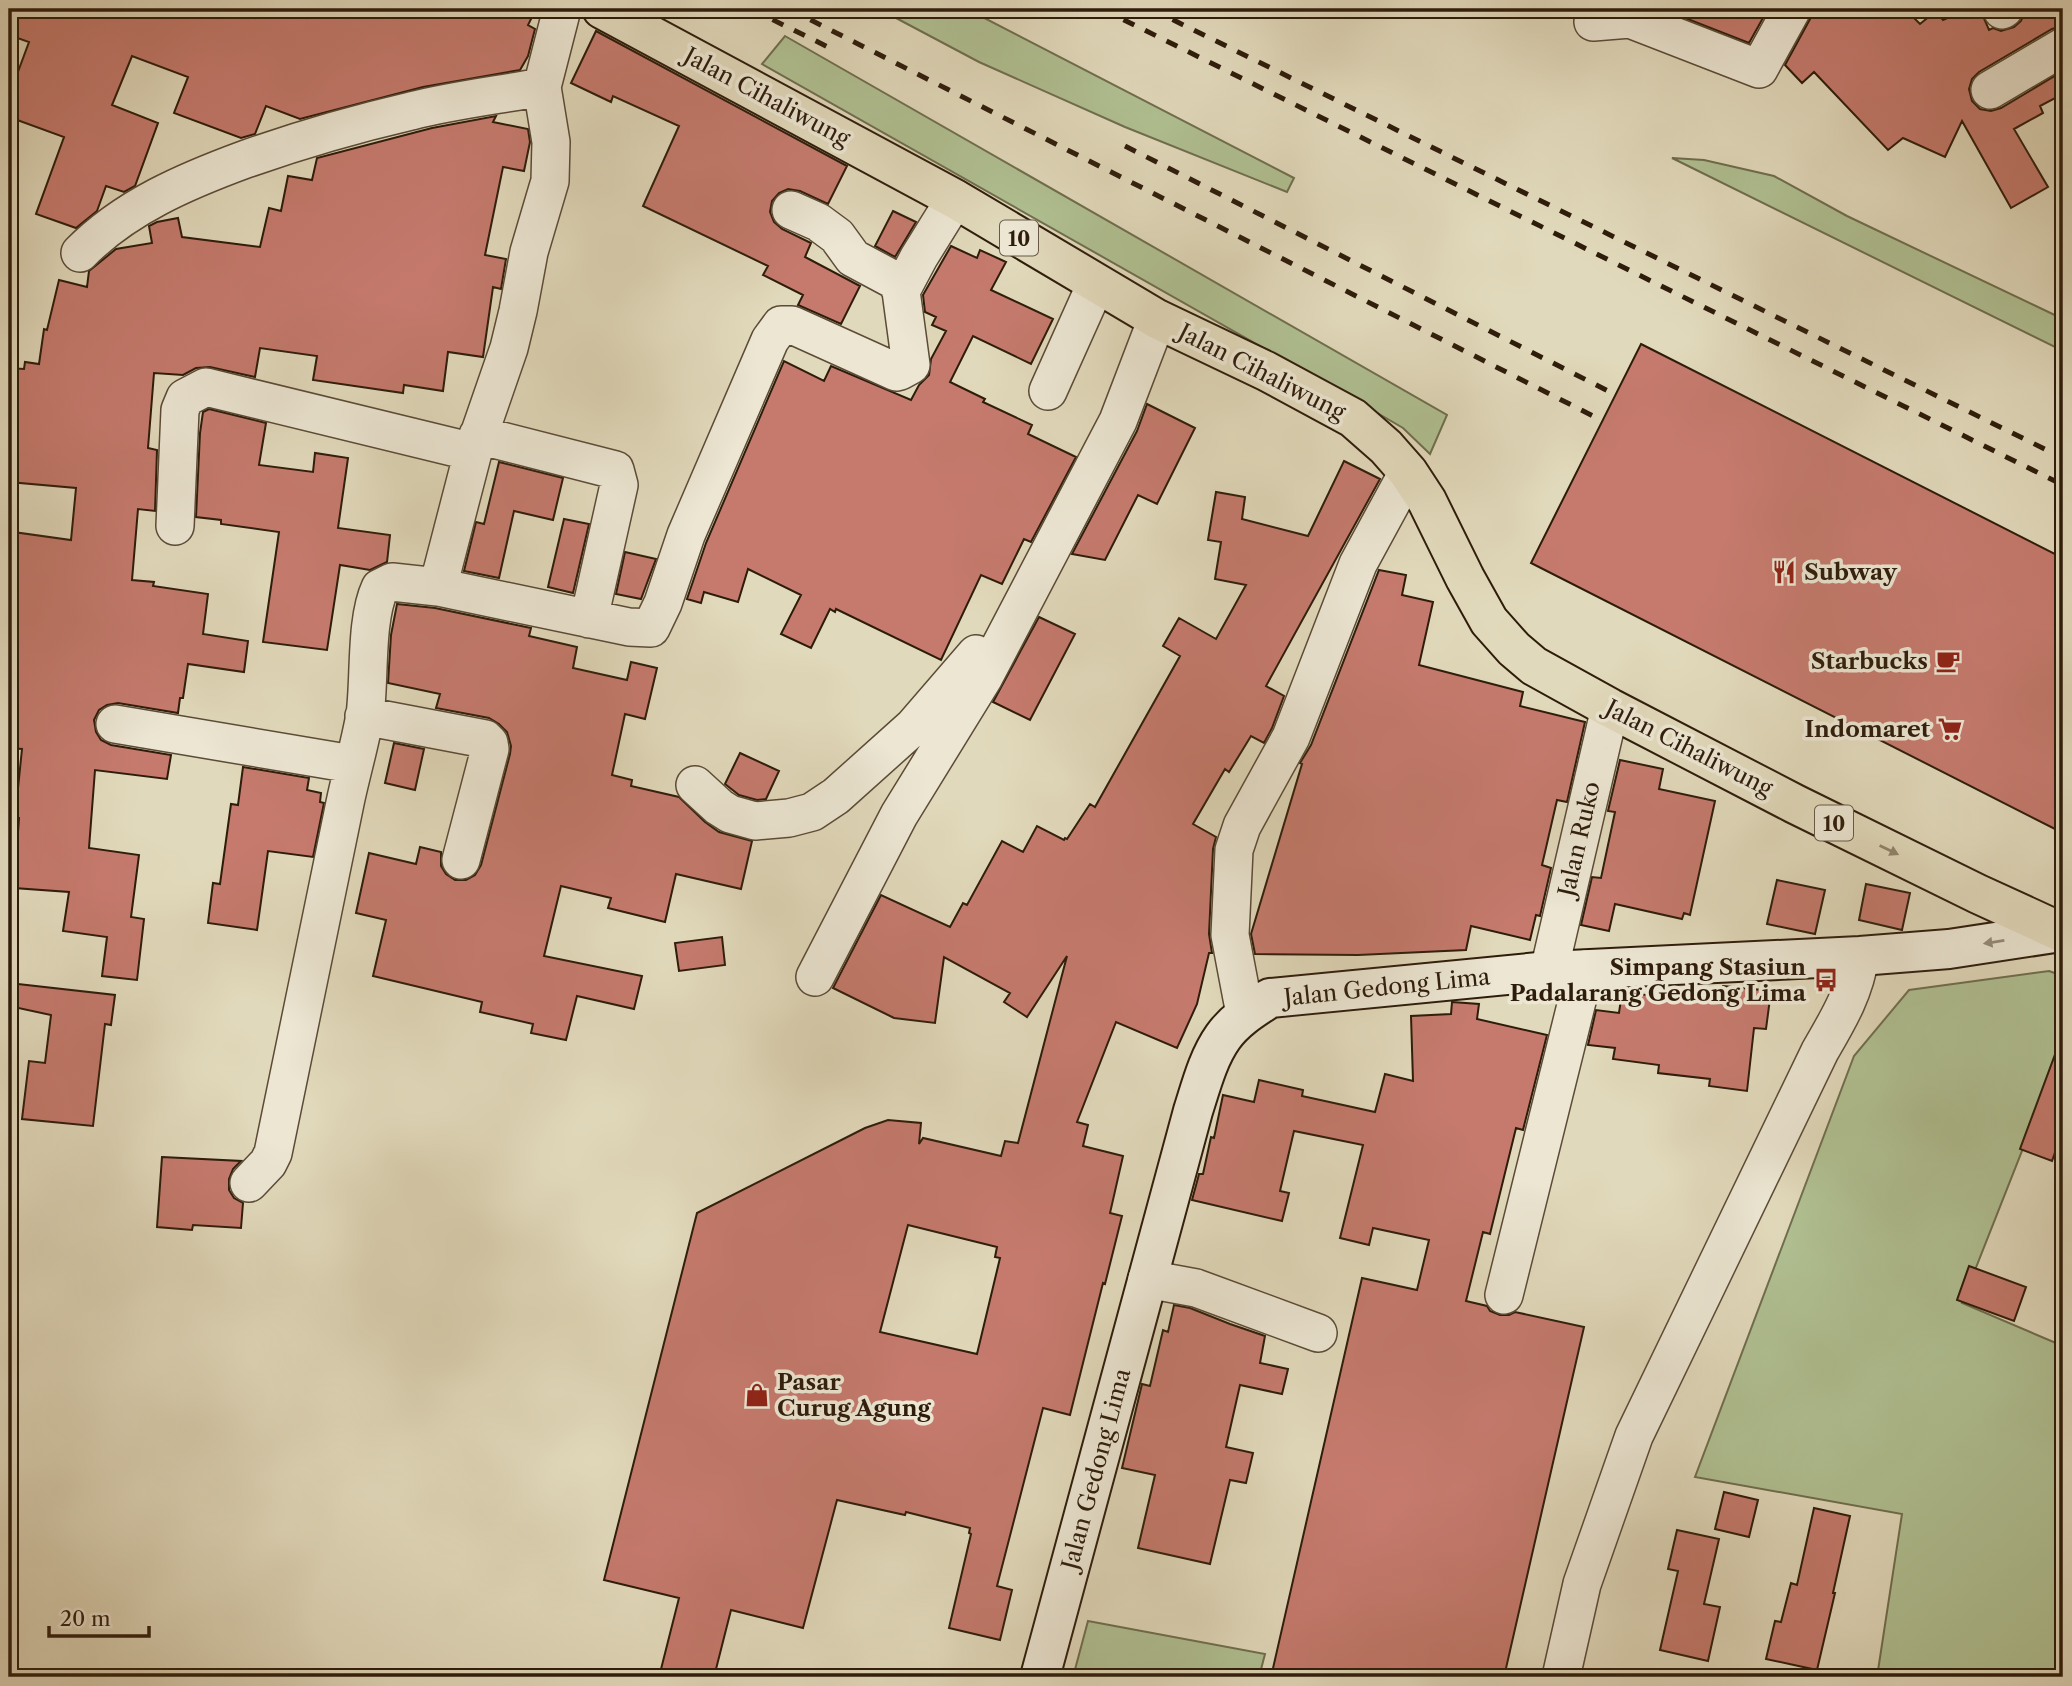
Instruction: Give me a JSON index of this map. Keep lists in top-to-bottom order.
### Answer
{
  "streets": {
    "highway": ["Jalan Cihaliwung", "10"],
    "street": ["Jalan Ruko", "Jalan Gedong Lima"]
  },
  "crossings": [
    ["Jalan Cihaliwung", "Jalan Ruko"],
    ["Jalan Cihaliwung", "Jalan Gedong Lima"],
    ["Jalan Ruko", "Jalan Gedong Lima"]
  ],
  "places": {
    "restaurant": ["Subway"],
    "cafe": ["Starbucks"],
    "supermarket": ["Indomaret"],
    "bus stop": ["Simpang Stasiun Padalarang Gedong Lima"],
    "shop": ["Pasar Curug Agung"]
  },
  "scale_bar": "20 m"
}
